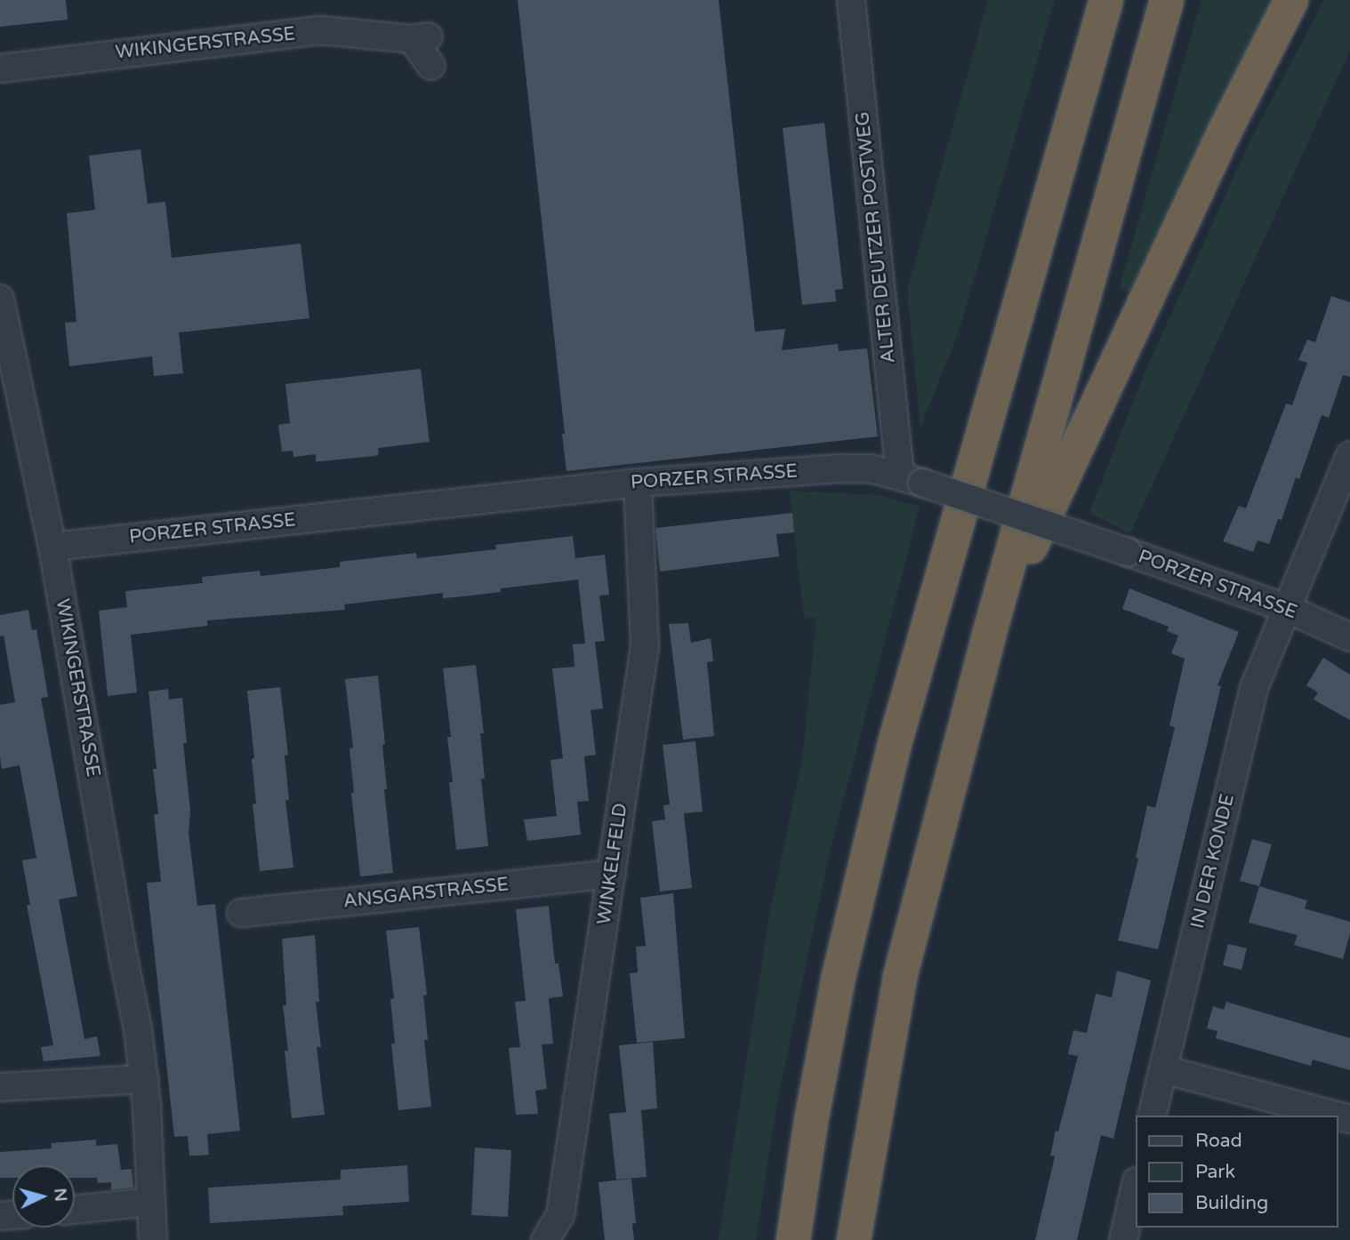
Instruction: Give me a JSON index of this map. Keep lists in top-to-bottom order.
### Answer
{
  "streets": {
    "street": [
      "WIKINGERSTRASSE",
      "ALTER DEUTZER POSTWEG",
      "PORZER STRASSE",
      "IN DER KONDE",
      "WINKELFELD",
      "ANSGARSTRASSE"
    ]
  },
  "crossings": [
    ["WIKINGERSTRASSE", "PORZER STRASSE"],
    ["ALTER DEUTZER POSTWEG", "PORZER STRASSE"],
    ["PORZER STRASSE", "IN DER KONDE"],
    ["PORZER STRASSE", "WINKELFELD"],
    ["WINKELFELD", "ANSGARSTRASSE"]
  ],
  "legend": ["Road", "Park", "Building"],
  "north": "right"
}
